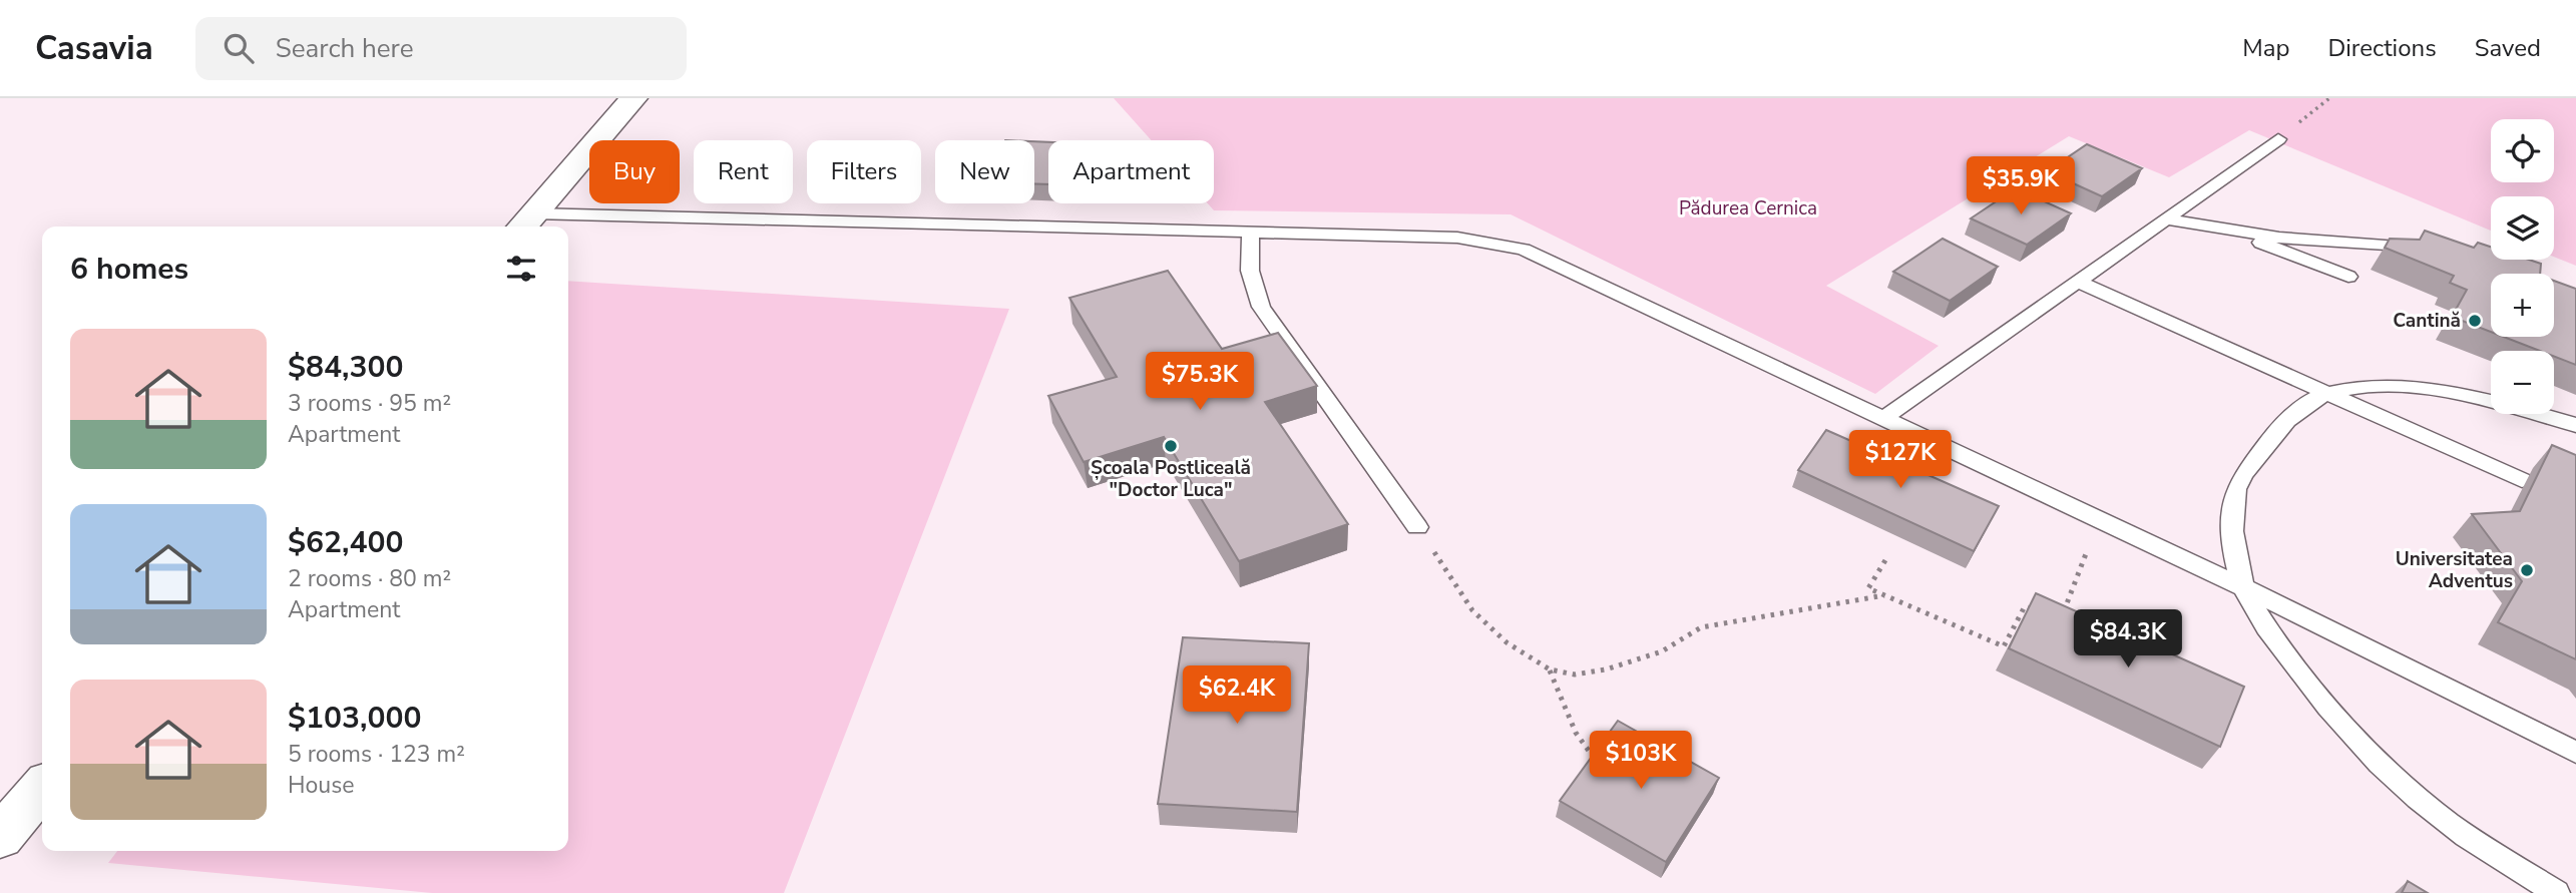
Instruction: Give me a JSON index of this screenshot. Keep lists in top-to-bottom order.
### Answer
{
  "parks": ["Pădurea Cernica"],
  "places": ["Cantină", "Școala Postliceală \"Doctor Luca\"", "Universitatea Adventus"],
  "page": {
    "header": "Casavia",
    "search": "Search here",
    "nav": ["Map", "Directions", "Saved"],
    "map_buttons": ["+", "−"],
    "chip": [
      "Buy",
      "Rent",
      "Filters",
      "New",
      "Apartment"
    ],
    "price": [
      "$35.9K",
      "$75.3K",
      "$127K",
      "$84.3K",
      "$62.4K",
      "$103K"
    ],
    "heading": "6 homes",
    "list": [
      {
        "name": "$84,300",
        "note": "3 rooms · 95 m² · Apartment"
      },
      {
        "name": "$62,400",
        "note": "2 rooms · 80 m² · Apartment"
      },
      {
        "name": "$103,000",
        "note": "5 rooms · 123 m² · House"
      }
    ]
  }
}
